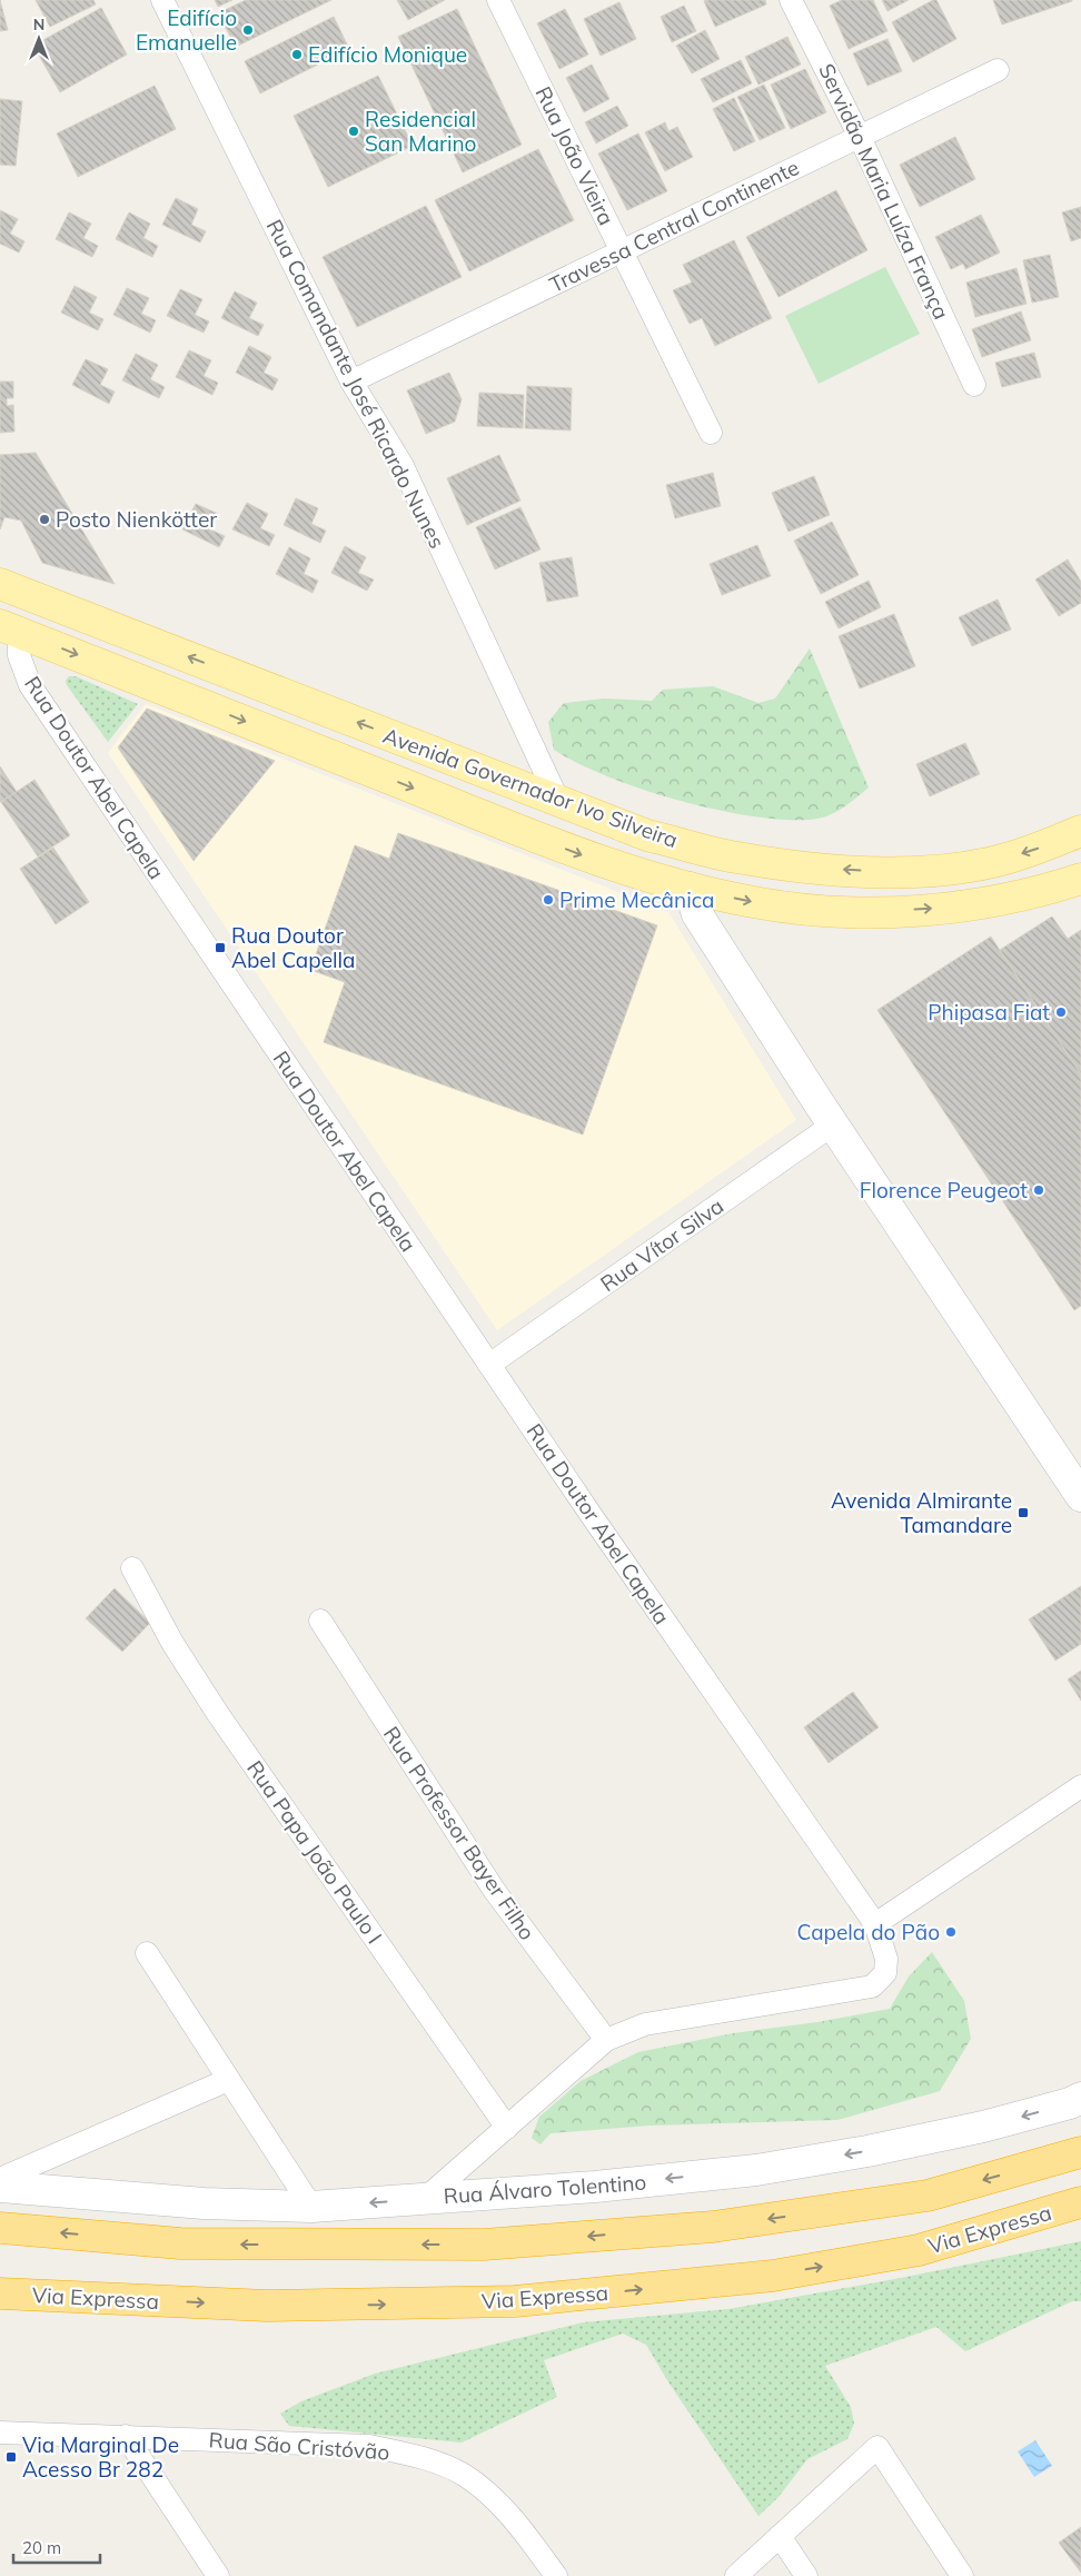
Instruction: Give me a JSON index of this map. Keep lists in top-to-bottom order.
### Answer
{
  "streets": {
    "highway": ["Via Expressa"],
    "main road": ["Avenida Governador Ivo Silveira", "Rua Álvaro Tolentino"],
    "street": [
      "Rua João Vieira",
      "Servidão Maria Luíza França",
      "Travessa Central Continente",
      "Rua Comandante José Ricardo Nunes",
      "Rua Doutor Abel Capela",
      "Rua Vítor Silva",
      "Rua Professor Bayer Filho",
      "Rua Papa João Paulo I",
      "Rua São Cristóvão"
    ]
  },
  "crossings": [
    ["Rua João Vieira", "Travessa Central Continente"],
    ["Servidão Maria Luíza França", "Travessa Central Continente"],
    ["Travessa Central Continente", "Rua Comandante José Ricardo Nunes"],
    ["Rua Comandante José Ricardo Nunes", "Avenida Governador Ivo Silveira"],
    ["Rua Doutor Abel Capela", "Avenida Governador Ivo Silveira"],
    ["Rua Doutor Abel Capela", "Rua Vítor Silva"],
    ["Rua Doutor Abel Capela", "Rua Professor Bayer Filho"],
    ["Rua Doutor Abel Capela", "Rua Papa João Paulo I"],
    ["Rua Doutor Abel Capela", "Rua Álvaro Tolentino"]
  ],
  "one_way": ["Rua Álvaro Tolentino"],
  "places": {
    "other": [
      "Edifício Emanuelle",
      "Edifício Monique",
      "Residencial San Marino",
      "Posto Nienkötter",
      "Prime Mecânica",
      "Phipasa Fiat",
      "Florence Peugeot",
      "Capela do Pão"
    ],
    "transit": ["Rua Doutor Abel Capella", "Avenida Almirante Tamandare", "Via Marginal De Acesso Br 282"]
  },
  "scale_bar": "20 m",
  "north": "top"
}
